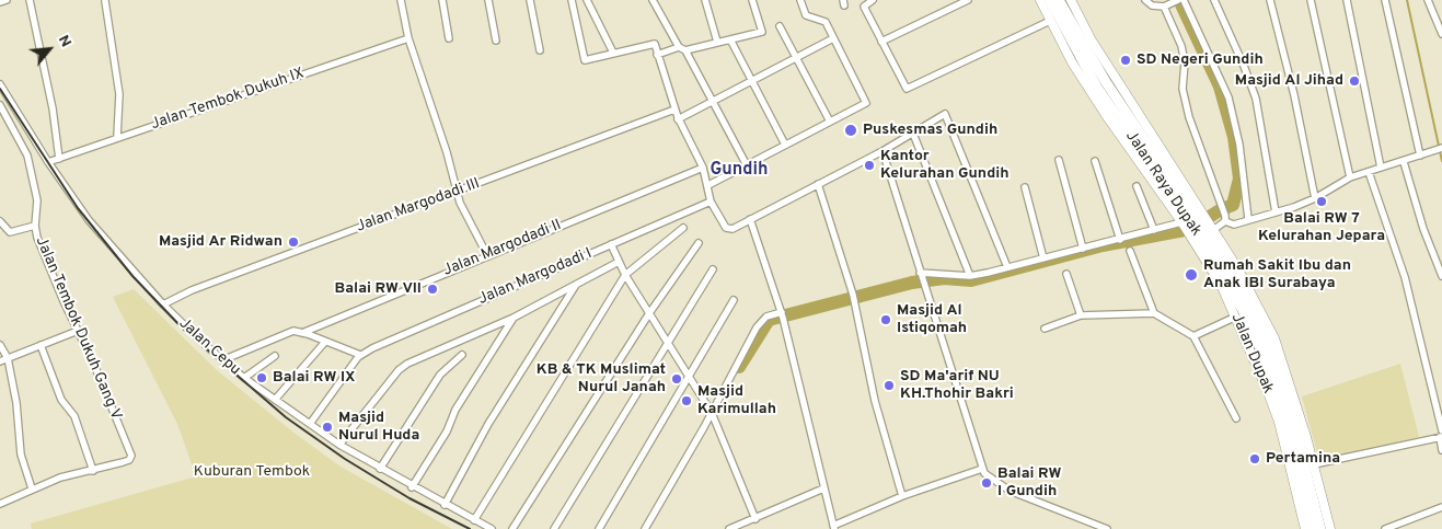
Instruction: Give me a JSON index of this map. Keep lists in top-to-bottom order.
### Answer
{
  "streets": {
    "main road": ["Jalan Raya Dupak", "Jalan Dupak"],
    "street": [
      "Jalan Tembok Dukuh IX",
      "Jalan Margodadi III",
      "Jalan Margodadi II",
      "Jalan Margodadi I",
      "Jalan Tembok Dukuh Gang V",
      "Jalan Cepu"
    ]
  },
  "crossings": [
    ["Jalan Tembok Dukuh IX", "Jalan Cepu"],
    ["Jalan Raya Dupak", "Jalan Dupak"],
    ["Jalan Margodadi III", "Jalan Cepu"],
    ["Jalan Margodadi II", "Jalan Cepu"]
  ],
  "districts": ["Gundih"],
  "parks": ["Kuburan Tembok"],
  "places": [
    "SD Negeri Gundih",
    "Masjid Al Jihad",
    "Puskesmas Gundih",
    "Kantor Kelurahan Gundih",
    "Balai RW 7 Kelurahan Jepara",
    "Masjid Ar Ridwan",
    "Rumah Sakit Ibu dan Anak IBI Surabaya",
    "Balai RW VII",
    "Masjid Al Istiqomah",
    "Balai RW IX",
    "KB & TK Muslimat Nurul Janah",
    "SD Ma'arif NU KH.Thohir Bakri",
    "Masjid Karimullah",
    "Masjid Nurul Huda",
    "Pertamina",
    "Balai RW I Gundih"
  ],
  "north": "top right"
}
